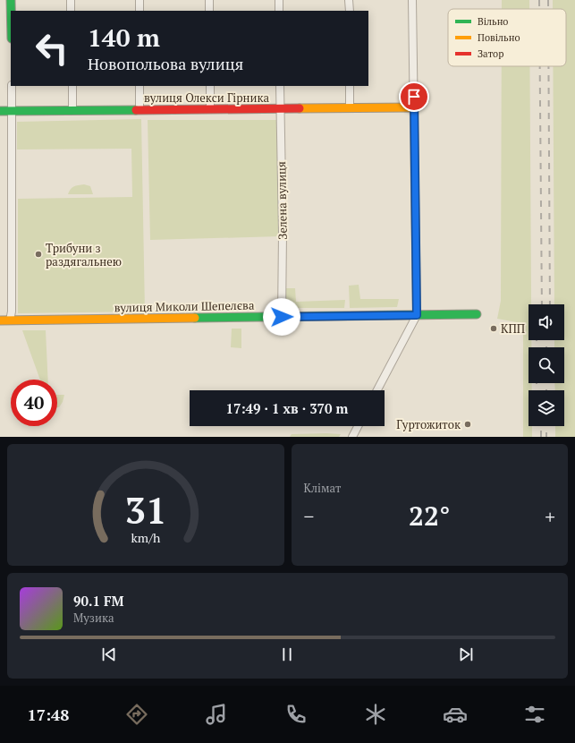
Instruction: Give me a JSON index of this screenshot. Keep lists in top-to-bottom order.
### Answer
{
  "streets": {
    "street": ["вулиця Олекси Гірника", "Зелена вулиця", "вулиця Миколи Шепелєва"]
  },
  "crossings": [
    ["вулиця Олекси Гірника", "Зелена вулиця"],
    ["Зелена вулиця", "вулиця Миколи Шепелєва"]
  ],
  "places": ["Трибуни з раздягальнею", "КПП", "Гуртожиток"],
  "legend": ["Вільно", "Повільно", "Затор"],
  "page": {
    "turn": ["140 m", "Новопольова вулиця"],
    "limit": "40",
    "trip": "17:49 · 1 хв · 370 m",
    "tile": "Клімат",
    "heat": ["−", "22°", "+"],
    "song": ["90.1 FM", "Музика"],
    "tabs": "17:48",
    "gauge": ["31", "km/h"]
  }
}
